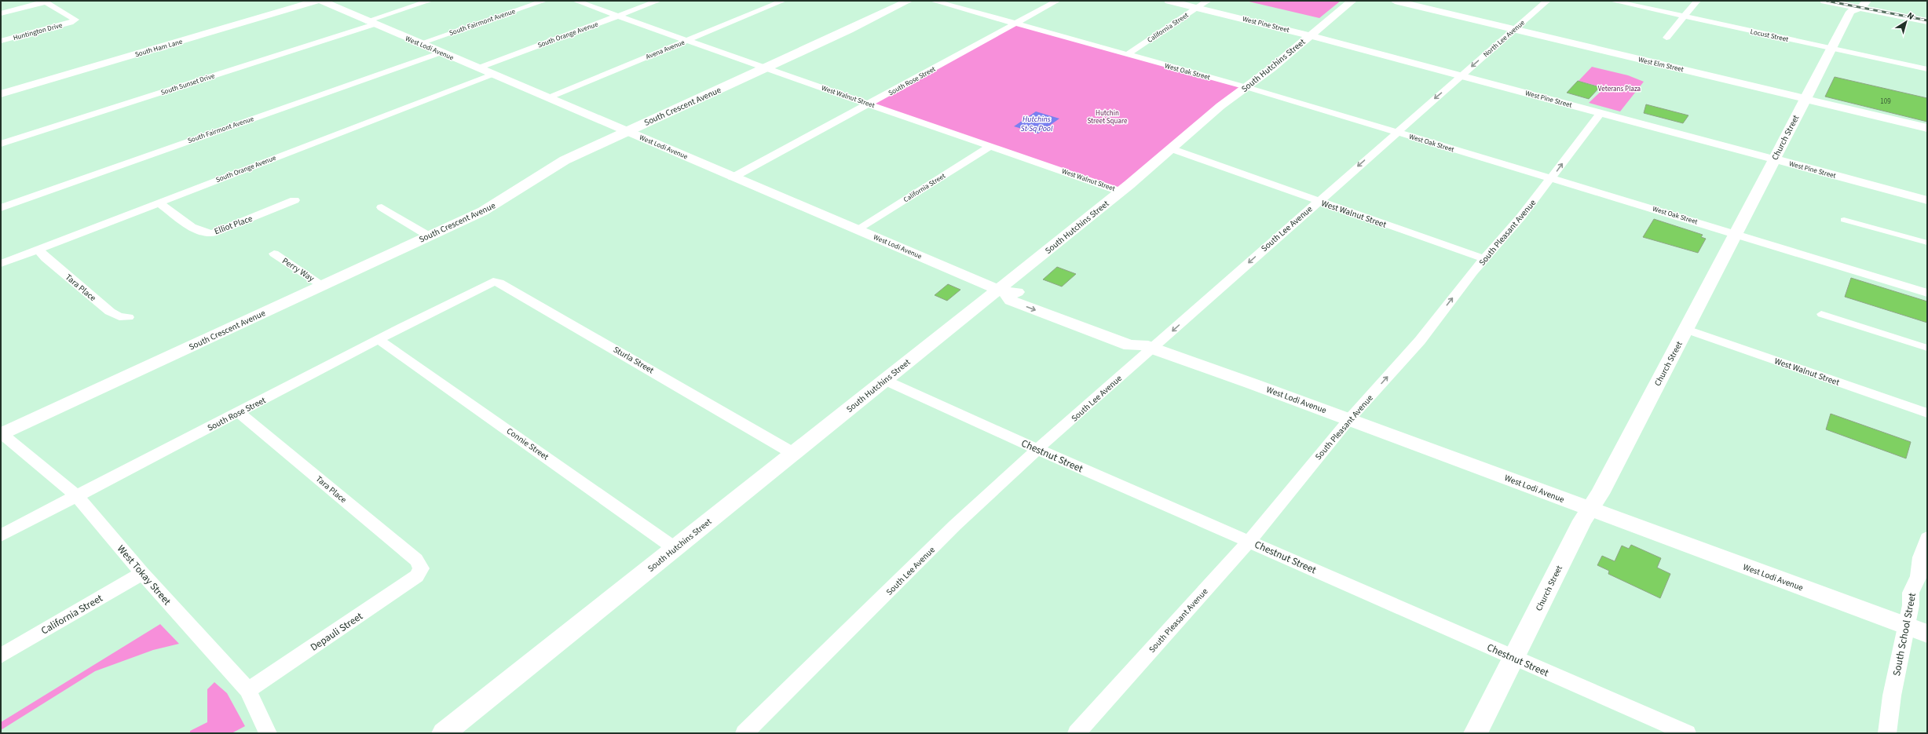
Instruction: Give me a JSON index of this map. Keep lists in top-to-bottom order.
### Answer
{
  "streets": {
    "street": [
      "South Fairmont Avenue",
      "West Pine Street",
      "California Street",
      "Huntington Drive",
      "South Orange Avenue",
      "Locust Street",
      "North Lee Avenue",
      "South Ham Lane",
      "West Lodi Avenue",
      "Avena Avenue",
      "West Elm Street",
      "South Hutchins Street",
      "West Oak Street",
      "South Rose Street",
      "South Sunset Drive",
      "West Walnut Street",
      "South Crescent Avenue",
      "Church Street",
      "Elliot Place",
      "South Lee Avenue",
      "South Pleasant Avenue",
      "Perry Way",
      "Tara Place",
      "Sturla Street",
      "Connie Street",
      "Chestnut Street",
      "West Tokay Street",
      "Depauli Street",
      "South School Street"
    ]
  },
  "crossings": [
    ["South Fairmont Avenue", "West Lodi Avenue"],
    ["West Pine Street", "California Street"],
    ["West Pine Street", "North Lee Avenue"],
    ["West Pine Street", "South Hutchins Street"],
    ["West Pine Street", "Church Street"],
    ["West Pine Street", "South Lee Avenue"],
    ["West Pine Street", "South Pleasant Avenue"],
    ["California Street", "West Lodi Avenue"],
    ["California Street", "West Oak Street"],
    ["California Street", "West Walnut Street"],
    ["California Street", "West Tokay Street"],
    ["South Orange Avenue", "West Lodi Avenue"],
    ["South Orange Avenue", "West Walnut Street"],
    ["South Orange Avenue", "Elliot Place"],
    ["South Orange Avenue", "Tara Place"],
    ["Locust Street", "Church Street"],
    ["North Lee Avenue", "West Elm Street"],
    ["North Lee Avenue", "South Lee Avenue"],
    ["West Lodi Avenue", "Avena Avenue"],
    ["West Lodi Avenue", "South Hutchins Street"],
    ["West Lodi Avenue", "South Rose Street"],
    ["West Lodi Avenue", "South Sunset Drive"],
    ["West Lodi Avenue", "South Crescent Avenue"],
    ["West Lodi Avenue", "Church Street"],
    ["West Lodi Avenue", "South Lee Avenue"],
    ["West Lodi Avenue", "South Pleasant Avenue"],
    ["West Lodi Avenue", "South School Street"],
    ["Avena Avenue", "West Walnut Street"],
    ["West Elm Street", "Church Street"],
    ["South Hutchins Street", "West Oak Street"],
    ["South Hutchins Street", "West Walnut Street"],
    ["South Hutchins Street", "Sturla Street"],
    ["South Hutchins Street", "Connie Street"],
    ["South Hutchins Street", "Chestnut Street"],
    ["West Oak Street", "South Rose Street"],
    ["West Oak Street", "Church Street"],
    ["West Oak Street", "South Lee Avenue"],
    ["West Oak Street", "South Pleasant Avenue"],
    ["South Rose Street", "West Walnut Street"],
    ["South Rose Street", "Tara Place"],
    ["South Rose Street", "Sturla Street"],
    ["South Rose Street", "Connie Street"],
    ["South Rose Street", "West Tokay Street"],
    ["West Walnut Street", "South Crescent Avenue"],
    ["West Walnut Street", "Church Street"],
    ["West Walnut Street", "South Lee Avenue"],
    ["West Walnut Street", "South Pleasant Avenue"],
    ["South Crescent Avenue", "Perry Way"],
    ["South Crescent Avenue", "West Tokay Street"],
    ["Church Street", "Chestnut Street"],
    ["South Lee Avenue", "Chestnut Street"],
    ["South Pleasant Avenue", "Chestnut Street"],
    ["Tara Place", "Depauli Street"],
    ["West Tokay Street", "Depauli Street"]
  ],
  "one_way": ["North Lee Avenue", "South Lee Avenue", "South Pleasant Avenue"],
  "water": ["Hutchins St Sq Pool"],
  "parks": ["Veterans Plaza", "Hutchin Street Square"],
  "house_numbers": ["109"],
  "north": "top right"
}
